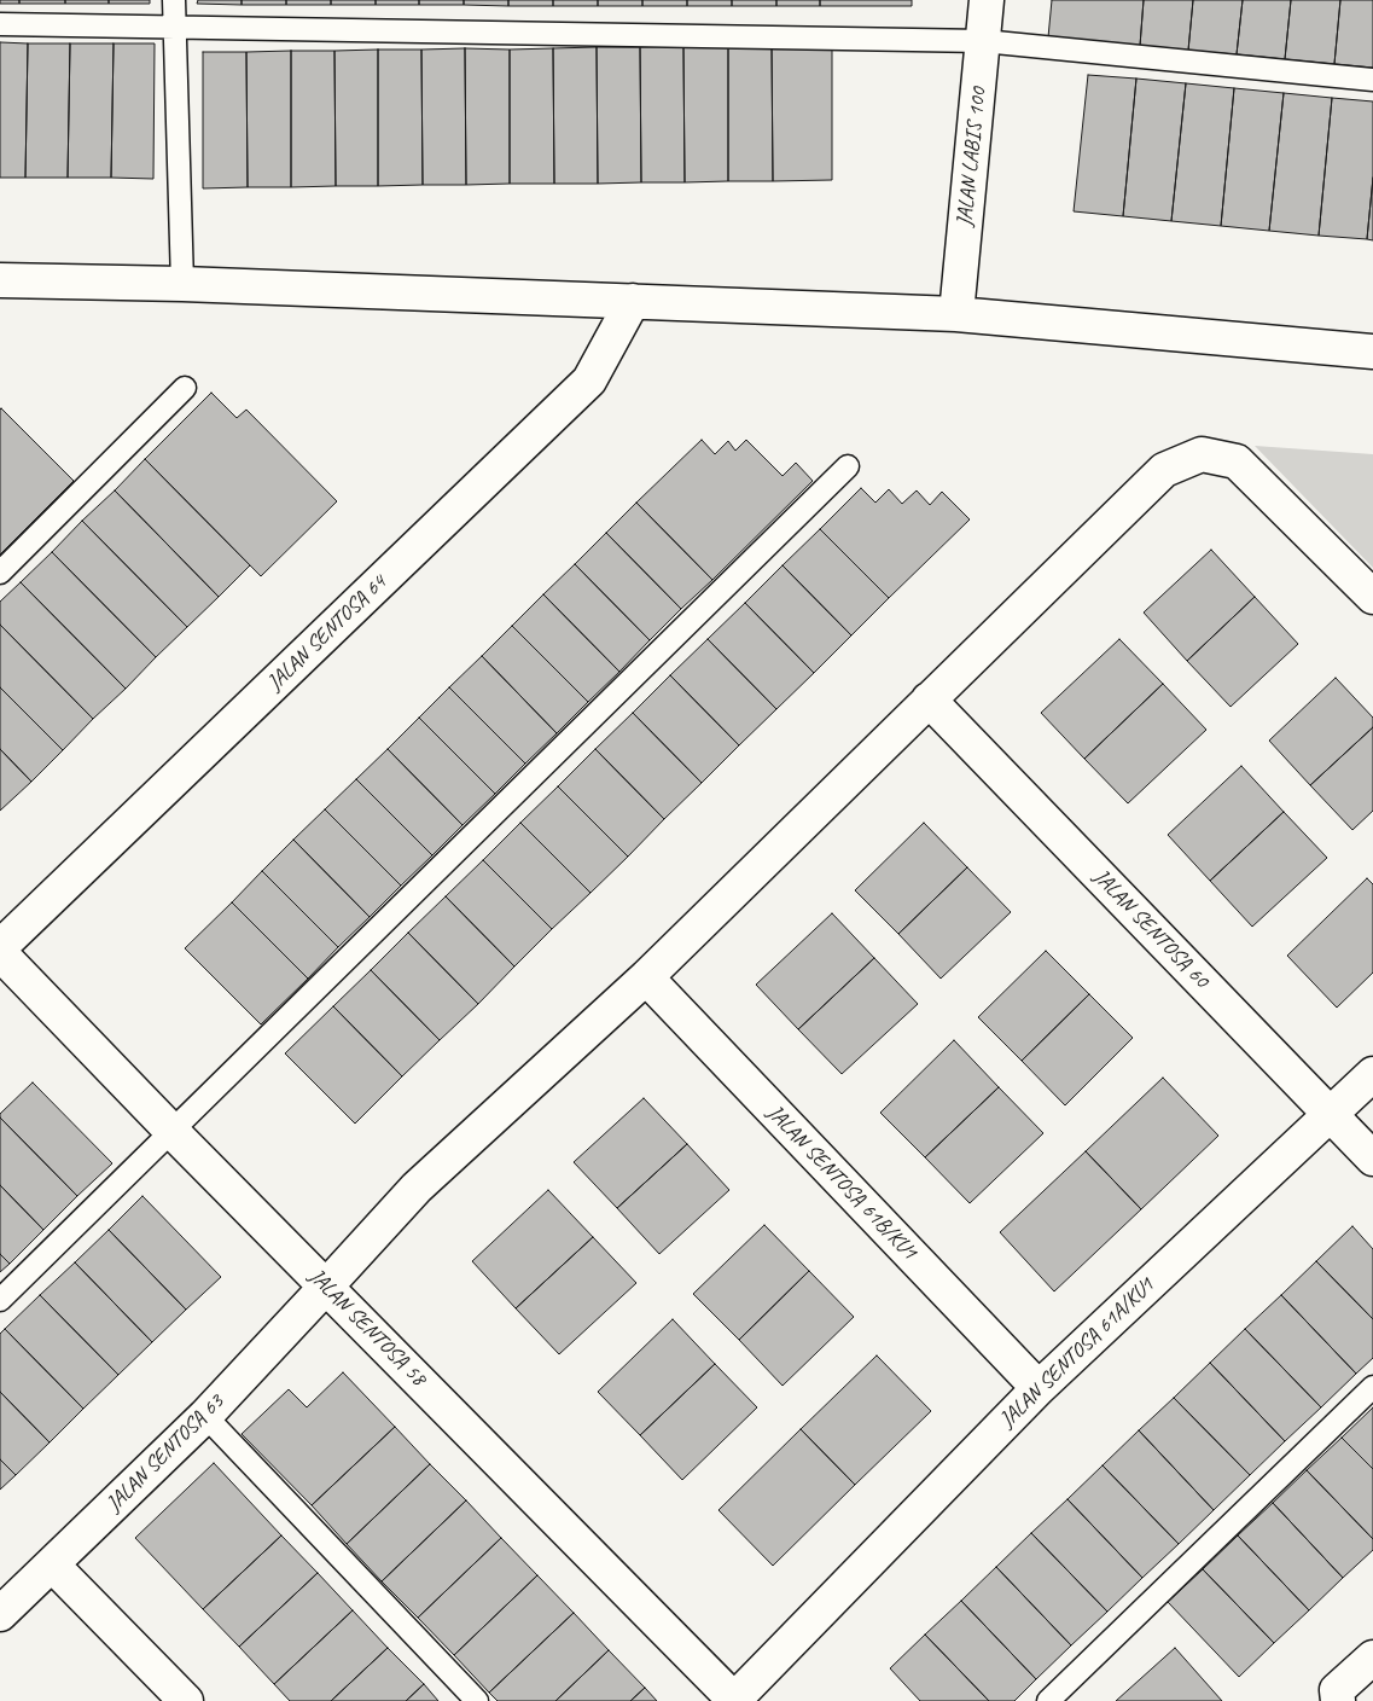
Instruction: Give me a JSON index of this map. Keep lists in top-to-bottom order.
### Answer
{
  "streets": {
    "street": [
      "JALAN LABIS 100",
      "JALAN SENTOSA 64",
      "JALAN SENTOSA 60",
      "JALAN SENTOSA 61B/KU1",
      "JALAN SENTOSA 58",
      "JALAN SENTOSA 61A/KU1",
      "JALAN SENTOSA 63"
    ]
  },
  "crossings": [
    ["JALAN SENTOSA 60", "JALAN SENTOSA 61A/KU1"],
    ["JALAN SENTOSA 60", "JALAN SENTOSA 63"],
    ["JALAN SENTOSA 61B/KU1", "JALAN SENTOSA 61A/KU1"],
    ["JALAN SENTOSA 61B/KU1", "JALAN SENTOSA 63"],
    ["JALAN SENTOSA 58", "JALAN SENTOSA 61A/KU1"],
    ["JALAN SENTOSA 58", "JALAN SENTOSA 63"]
  ]
}
